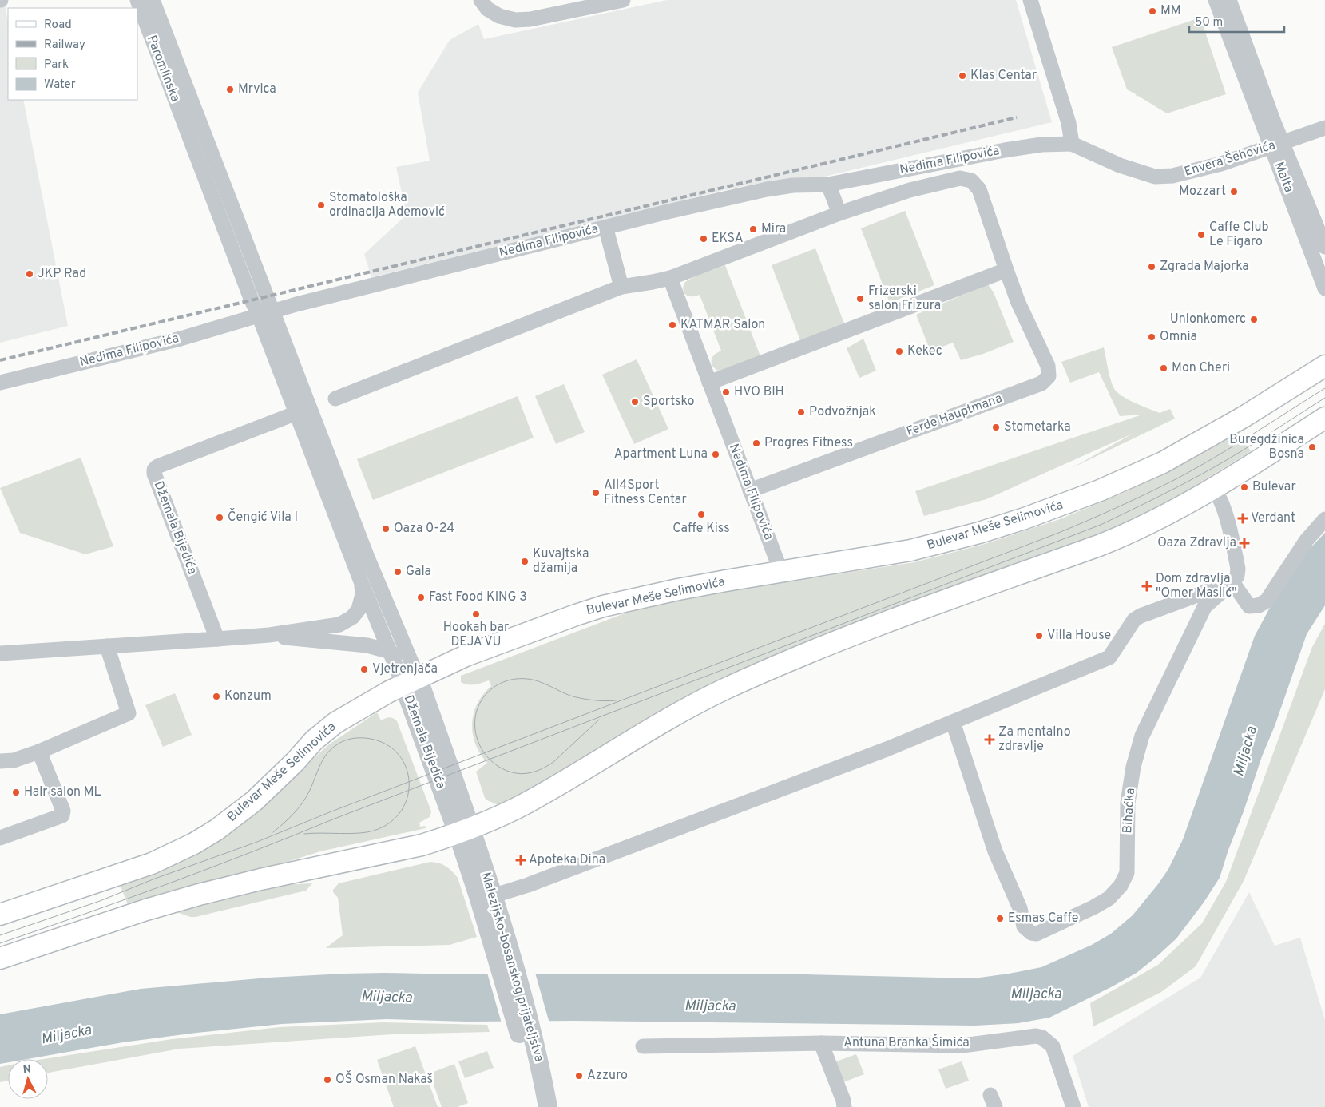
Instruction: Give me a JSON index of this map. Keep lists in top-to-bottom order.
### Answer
{
  "streets": {
    "main road": ["Bulevar Meše Selimovića"],
    "street": [
      "Paromlinska",
      "Envera Šehovića",
      "Nedima Filipovića",
      "Malta",
      "Ferde Hauptmana",
      "Džemala Bijedića",
      "Bihaćka",
      "Malezijsko-bosanskog prijateljstva",
      "Antuna Branka Šimića"
    ]
  },
  "crossings": [
    ["Envera Šehovića", "Nedima Filipovića"],
    ["Envera Šehovića", "Malta"],
    ["Nedima Filipovića", "Ferde Hauptmana"],
    ["Nedima Filipovića", "Bulevar Meše Selimovića"],
    ["Nedima Filipovića", "Džemala Bijedića"],
    ["Bulevar Meše Selimovića", "Džemala Bijedića"],
    ["Džemala Bijedića", "Malezijsko-bosanskog prijateljstva"]
  ],
  "water": ["Miljacka"],
  "places": {
    "other": [
      "MM",
      "Klas Centar",
      "Mrvica",
      "Mozzart",
      "Stomatološka ordinacija Ademović",
      "Mira",
      "Caffe Club Le Figaro",
      "EKSA",
      "Zgrada Majorka",
      "JKP Rad",
      "Frizerski salon Frizura",
      "Unionkomerc",
      "KATMAR Salon",
      "Omnia",
      "Kekec",
      "Mon Cheri",
      "HVO BIH",
      "Sportsko",
      "Podvožnjak",
      "Stometarka",
      "Progres Fitness",
      "Buregdžinica Bosna",
      "Apartment Luna",
      "Bulevar",
      "All4Sport Fitness Centar",
      "Caffe Kiss",
      "Čengić Vila I",
      "Oaza 0-24",
      "Kuvajtska džamija",
      "Gala",
      "Fast Food KING 3",
      "Hookah bar DEJA VU",
      "Villa House",
      "Vjetrenjača",
      "Konzum",
      "Hair salon ML",
      "Esmas Caffe",
      "Azzuro",
      "OŠ Osman Nakaš"
    ],
    "health": [
      "Verdant",
      "Oaza Zdravlja",
      "Dom zdravlja \"Omer Maslić\"",
      "Za mentalno zdravlje",
      "Apoteka Dina"
    ]
  },
  "legend": [
    "Road",
    "Railway",
    "Park",
    "Water"
  ],
  "scale_bar": "50 m",
  "north": "top"
}
